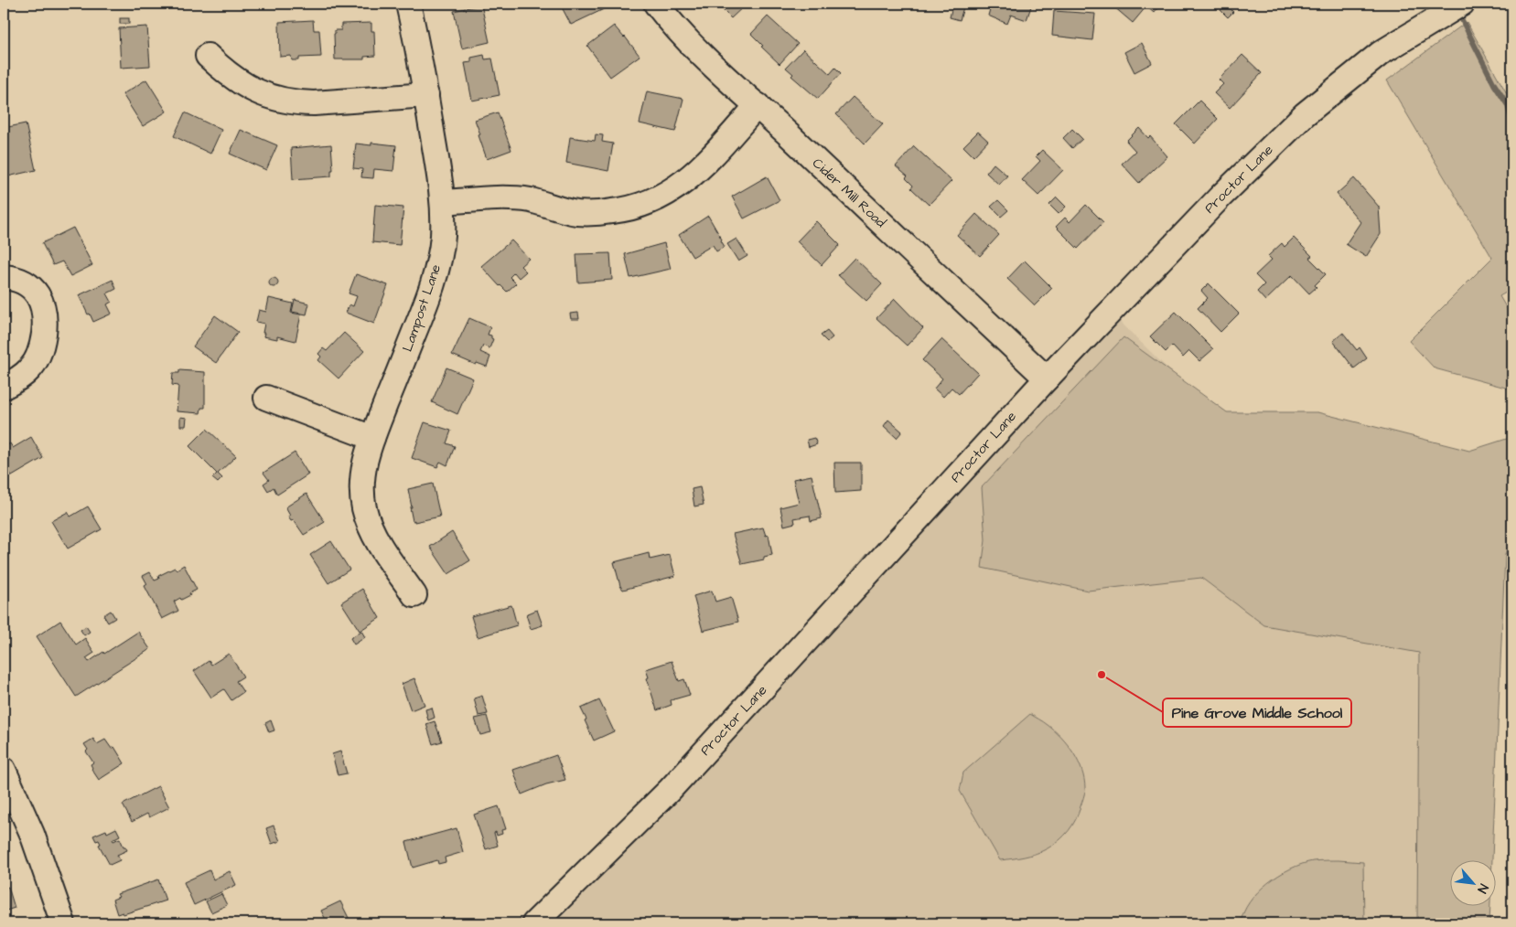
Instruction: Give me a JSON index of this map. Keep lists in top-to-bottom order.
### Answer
{
  "streets": {
    "street": ["Proctor Lane", "Cider Mill Road", "Lampost Lane"]
  },
  "crossings": [
    ["Proctor Lane", "Cider Mill Road"]
  ],
  "places": ["Pine Grove Middle School"],
  "north": "bottom right"
}
